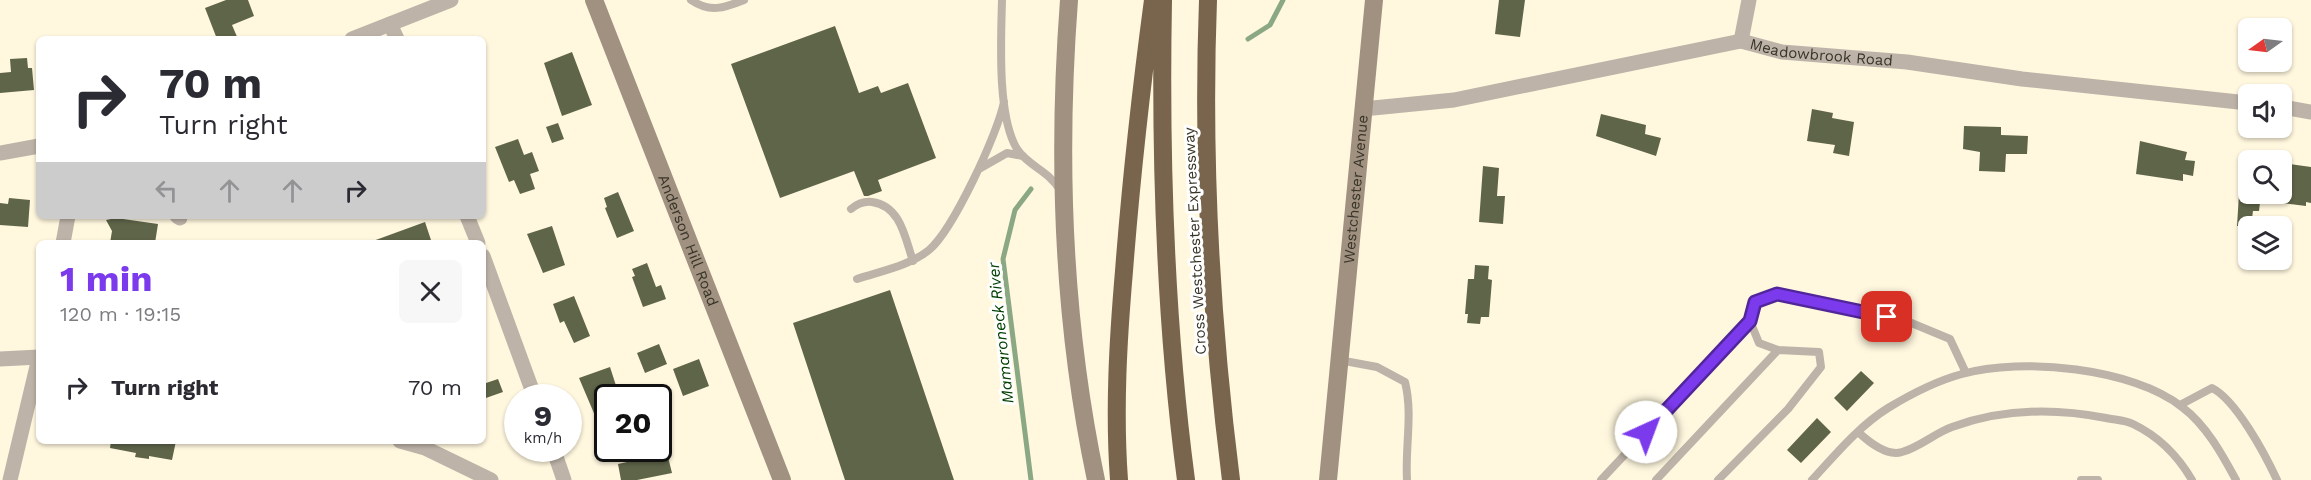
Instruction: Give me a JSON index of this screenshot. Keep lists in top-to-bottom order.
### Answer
{
  "streets": {
    "highway": ["Cross Westchester Expressway"],
    "main road": ["Westchester Avenue", "Anderson Hill Road"],
    "street": ["Meadowbrook Road"]
  },
  "crossings": [
    ["Meadowbrook Road", "Westchester Avenue"]
  ],
  "water": ["Mamaroneck River"],
  "north": "left",
  "page": {
    "turn": ["70 m", "Turn right"],
    "heading": ["1 min", "120 m · 19:15"],
    "list": [
      {
        "name": "Turn right",
        "value": "70 m"
      }
    ],
    "speed": "9 km/h",
    "limit": "20"
  }
}
